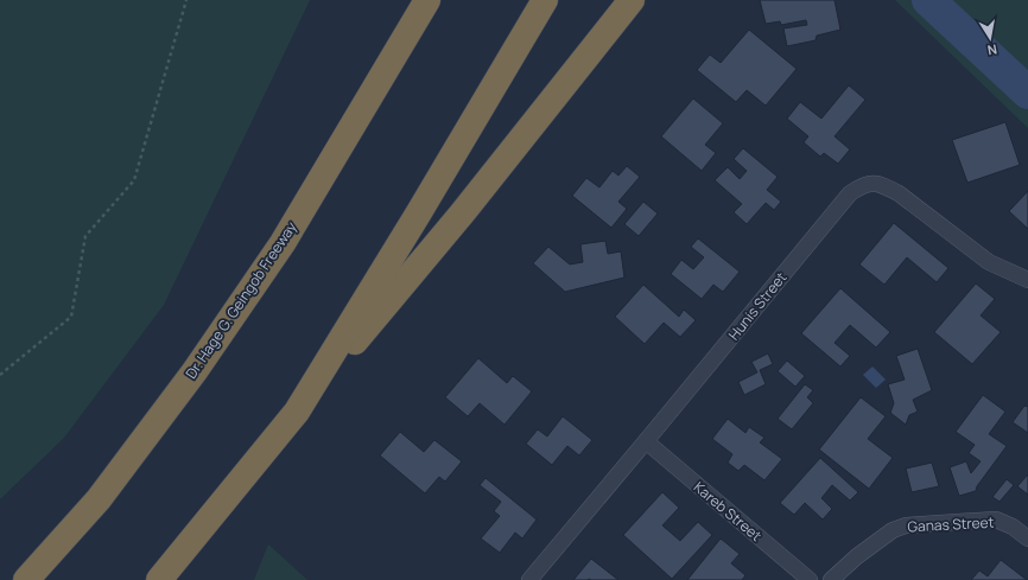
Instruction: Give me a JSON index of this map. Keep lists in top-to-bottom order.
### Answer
{
  "streets": {
    "highway": ["Dr. Hage G. Geingob Freeway"],
    "street": ["Hunis Street", "Kareb Street", "Ganas Street"]
  },
  "crossings": [
    ["Hunis Street", "Kareb Street"]
  ],
  "north": "bottom"
}
